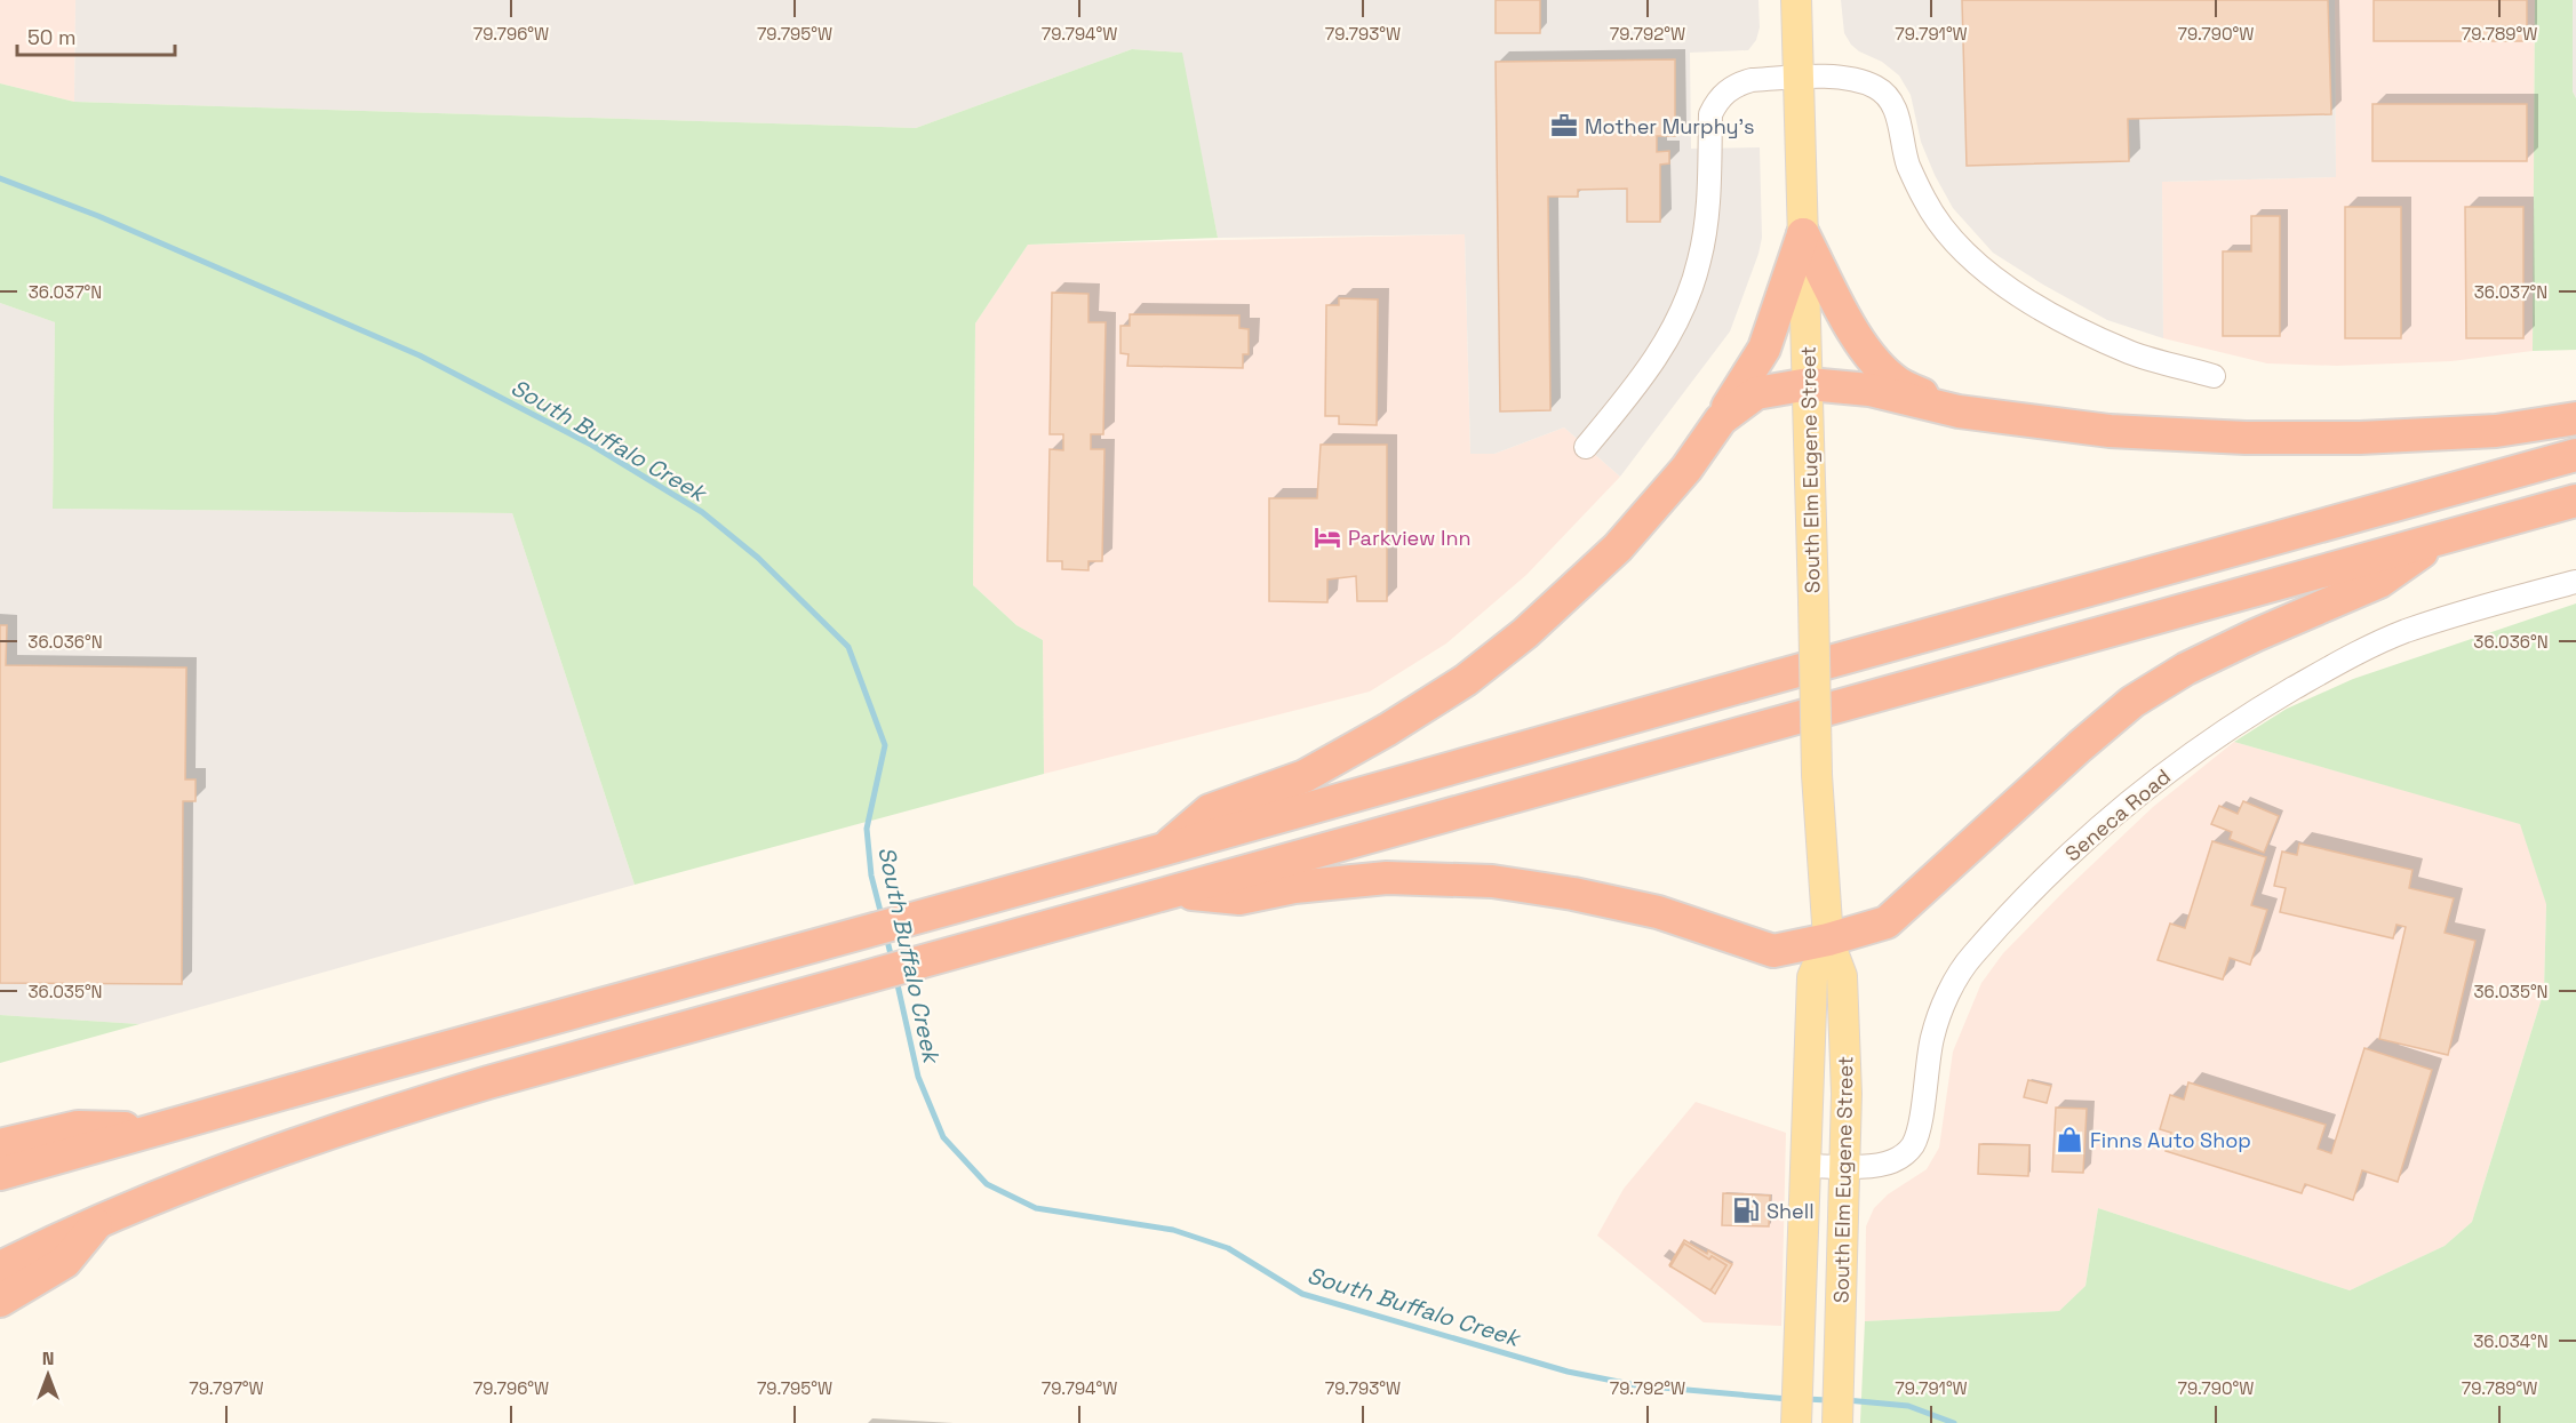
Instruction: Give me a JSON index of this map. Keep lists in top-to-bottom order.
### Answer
{
  "streets": {
    "main road": ["South Elm Eugene Street"],
    "street": ["Seneca Road"]
  },
  "crossings": [
    ["South Elm Eugene Street", "Seneca Road"]
  ],
  "water": ["South Buffalo Creek"],
  "places": {
    "office": ["Mother Murphy's"],
    "hotel": ["Parkview Inn"],
    "shop": ["Finns Auto Shop"],
    "fuel station": ["Shell"]
  },
  "scale_bar": "50 m",
  "north": "top",
  "coordinates": [
    "79.796°W",
    "79.795°W",
    "79.794°W",
    "79.793°W",
    "79.792°W",
    "79.791°W",
    "79.790°W",
    "79.789°W",
    "36.037°N",
    "36.036°N",
    "36.035°N",
    "36.034°N",
    "79.797°W"
  ]
}
